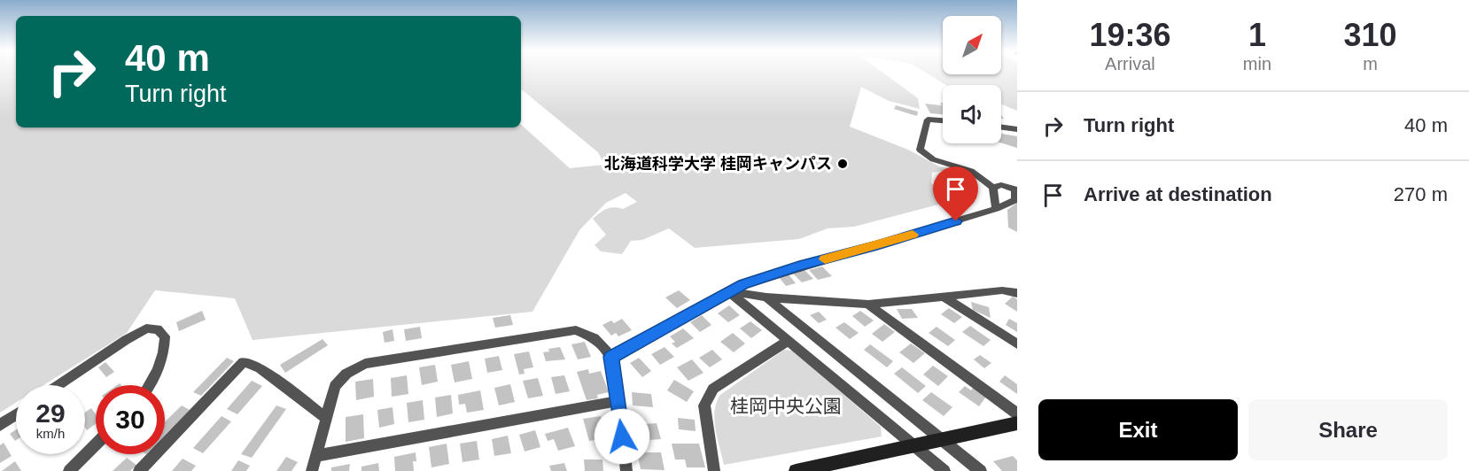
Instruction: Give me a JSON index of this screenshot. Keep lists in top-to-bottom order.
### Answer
{
  "parks": ["桂岡中央公園"],
  "places": ["北海道科学大学 桂岡キャンパス"],
  "north": "top right",
  "page": {
    "eta": [
      "19:36",
      "Arrival",
      "1",
      "min",
      "310",
      "m"
    ],
    "turn": ["40 m", "Turn right"],
    "list": [
      {
        "name": "Turn right",
        "value": "40 m"
      },
      {
        "name": "Arrive at destination",
        "value": "270 m"
      }
    ],
    "speed": "29 km/h",
    "limit": "30",
    "buttons": ["Exit", "Share"]
  }
}
